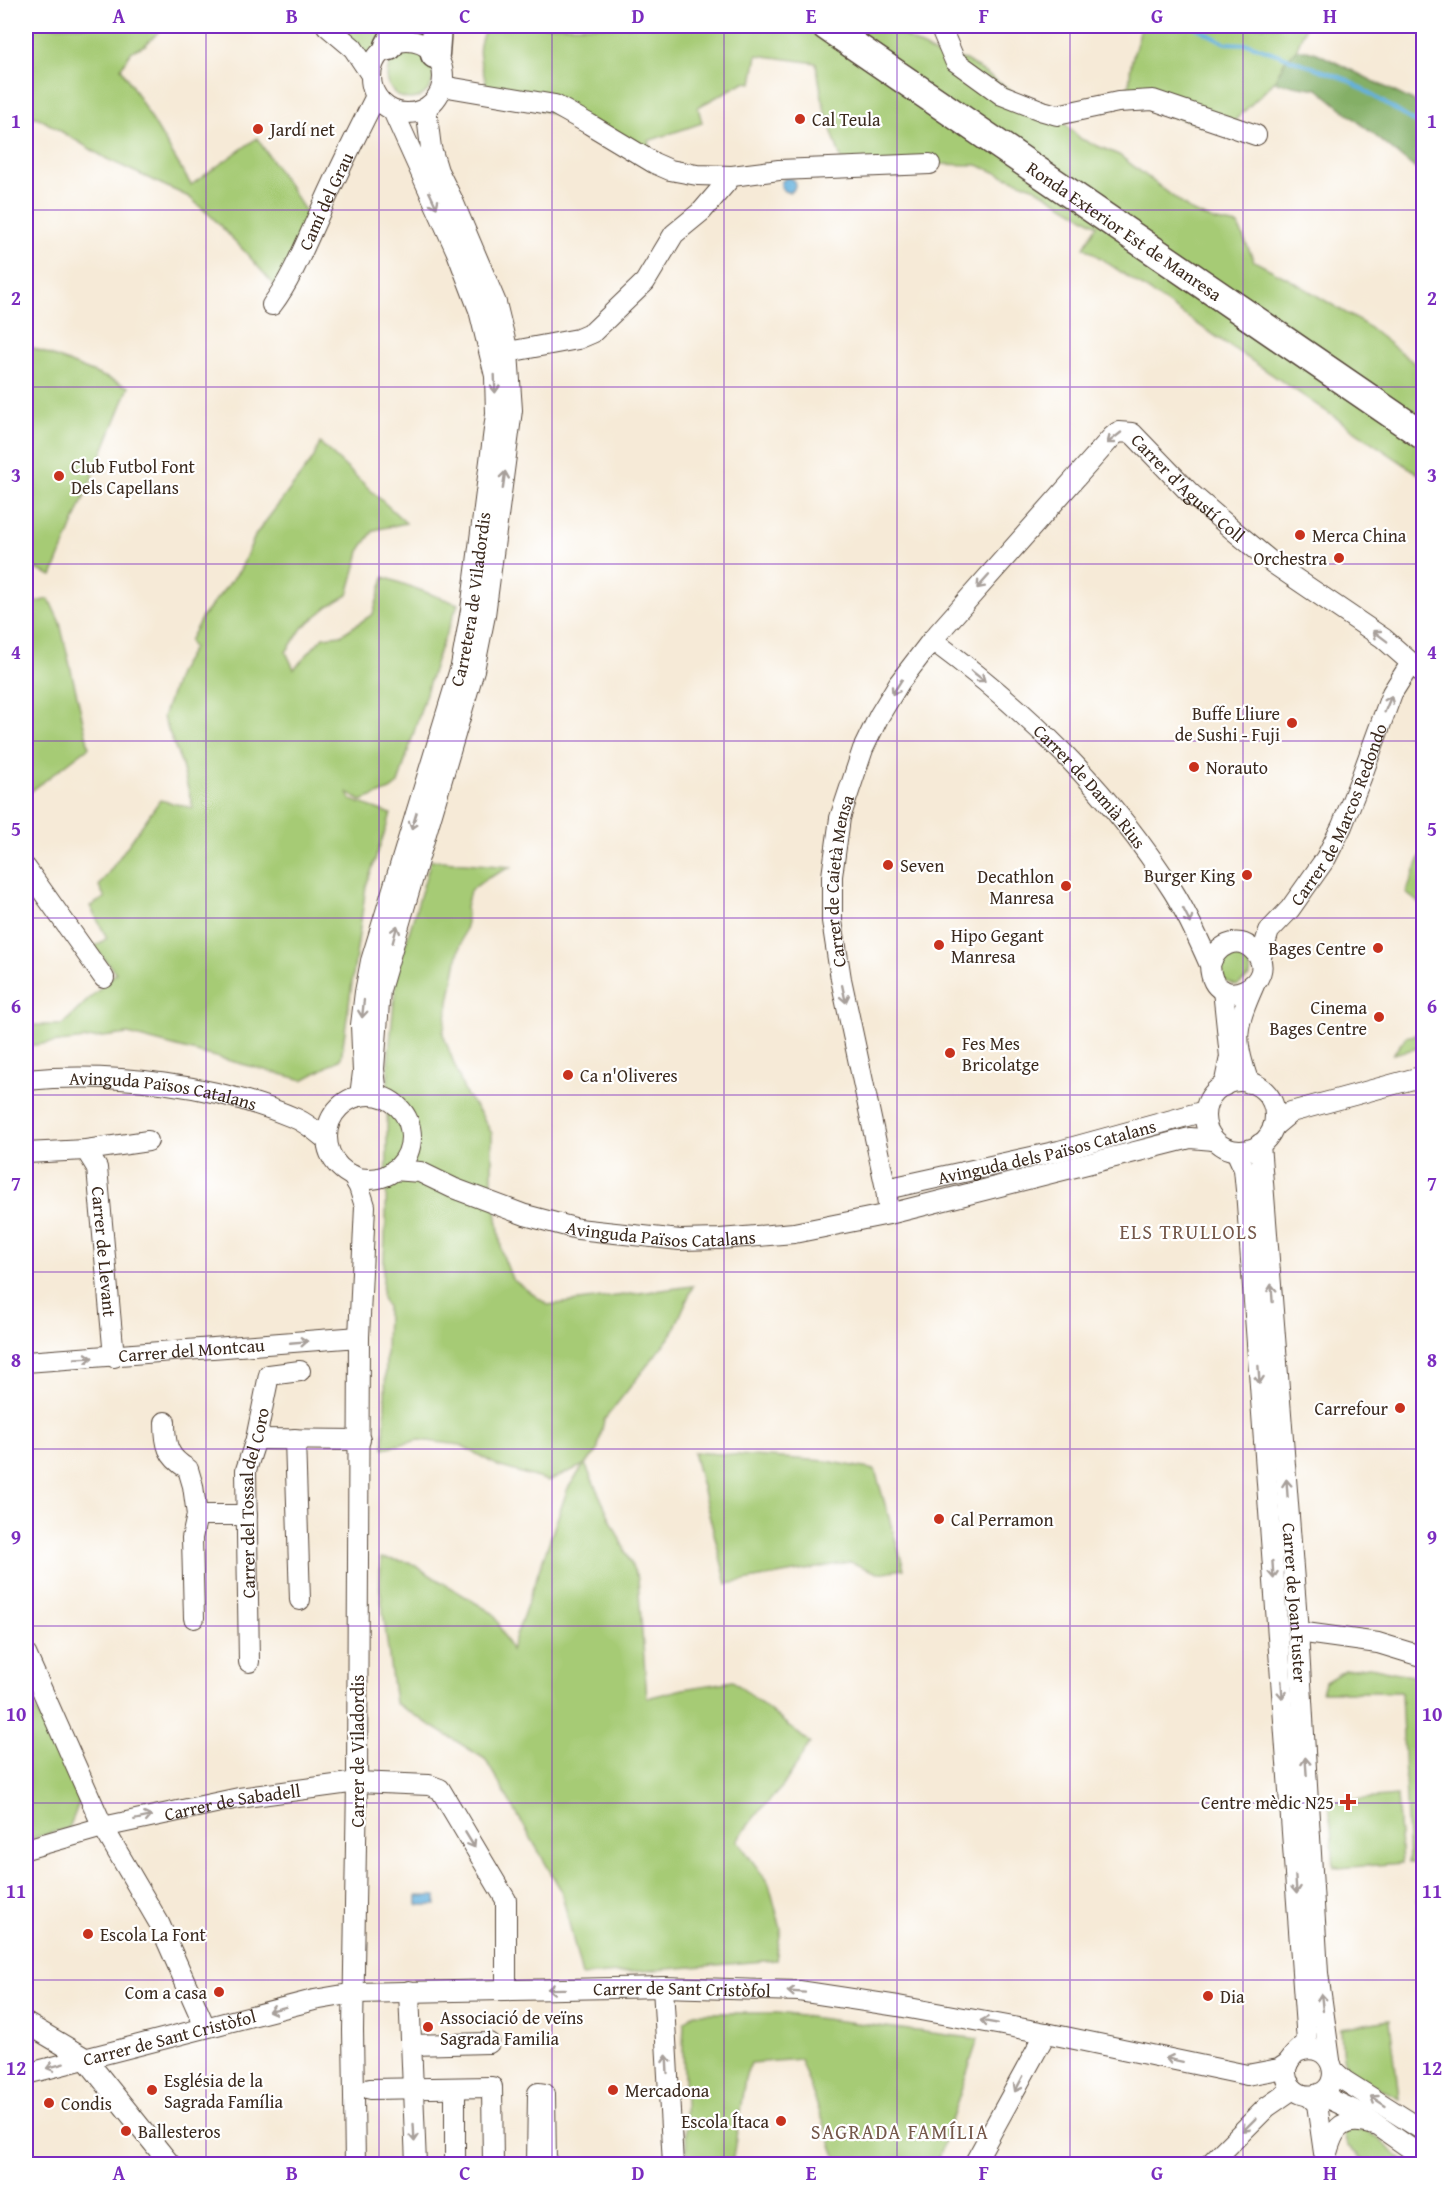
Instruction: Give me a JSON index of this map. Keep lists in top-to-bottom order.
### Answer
{
  "streets": {
    "highway": ["Ronda Exterior Est de Manresa"],
    "street": [
      "Camí del Grau",
      "Carrer d'Agustí Coll",
      "Carretera de Viladordis",
      "Carrer de Damià Rius",
      "Carrer de Marcos Redondo",
      "Carrer de Caietà Mensa",
      "Avinguda Països Catalans",
      "Avinguda dels Països Catalans",
      "Carrer de Llevant",
      "Carrer del Montcau",
      "Carrer del Tossal del Coro",
      "Carrer de Joan Fuster",
      "Carrer de Viladordis",
      "Carrer de Sabadell",
      "Carrer de Sant Cristòfol"
    ]
  },
  "crossings": [
    ["Camí del Grau", "Carretera de Viladordis"],
    ["Carrer d'Agustí Coll", "Carrer de Damià Rius"],
    ["Carrer d'Agustí Coll", "Carrer de Marcos Redondo"],
    ["Carrer d'Agustí Coll", "Carrer de Caietà Mensa"],
    ["Carretera de Viladordis", "Avinguda Països Catalans"],
    ["Carrer de Damià Rius", "Carrer de Marcos Redondo"],
    ["Carrer de Damià Rius", "Carrer de Caietà Mensa"],
    ["Carrer de Caietà Mensa", "Avinguda Països Catalans"],
    ["Carrer de Caietà Mensa", "Avinguda dels Països Catalans"],
    ["Avinguda Països Catalans", "Avinguda dels Països Catalans"],
    ["Avinguda dels Països Catalans", "Carrer de Joan Fuster"],
    ["Carrer de Llevant", "Carrer del Montcau"],
    ["Carrer del Montcau", "Carrer de Viladordis"],
    ["Carrer de Joan Fuster", "Carrer de Sant Cristòfol"],
    ["Carrer de Viladordis", "Carrer de Sabadell"],
    ["Carrer de Viladordis", "Carrer de Sant Cristòfol"],
    ["Carrer de Sabadell", "Carrer de Sant Cristòfol"]
  ],
  "one_way": [
    "Carrer de Damià Rius",
    "Carrer de Marcos Redondo",
    "Carrer de Caietà Mensa",
    "Carrer de Sant Cristòfol"
  ],
  "districts": ["ELS TRULLOLS", "SAGRADA FAMÍLIA"],
  "places": {
    "other": [
      "Cal Teula",
      "Jardí net",
      "Club Futbol Font Dels Capellans",
      "Merca China",
      "Orchestra",
      "Buffe Lliure de Sushi - Fuji",
      "Norauto",
      "Seven",
      "Burger King",
      "Decathlon Manresa",
      "Hipo Gegant Manresa",
      "Bages Centre",
      "Cinema Bages Centre",
      "Fes Mes Bricolatge",
      "Ca n'Oliveres",
      "Carrefour",
      "Cal Perramon",
      "Escola La Font",
      "Com a casa",
      "Dia",
      "Associació de veïns Sagrada Familia",
      "Església de la Sagrada Família",
      "Mercadona",
      "Condis",
      "Escola Ítaca",
      "Ballesteros"
    ],
    "health": ["Centre mèdic N25"]
  },
  "grid": {
    "columns": [
      "A",
      "B",
      "C",
      "D",
      "E",
      "F",
      "G",
      "H"
    ],
    "rows": [
      "1",
      "2",
      "3",
      "4",
      "5",
      "6",
      "7",
      "8",
      "9",
      "10",
      "11",
      "12"
    ]
  }
}
